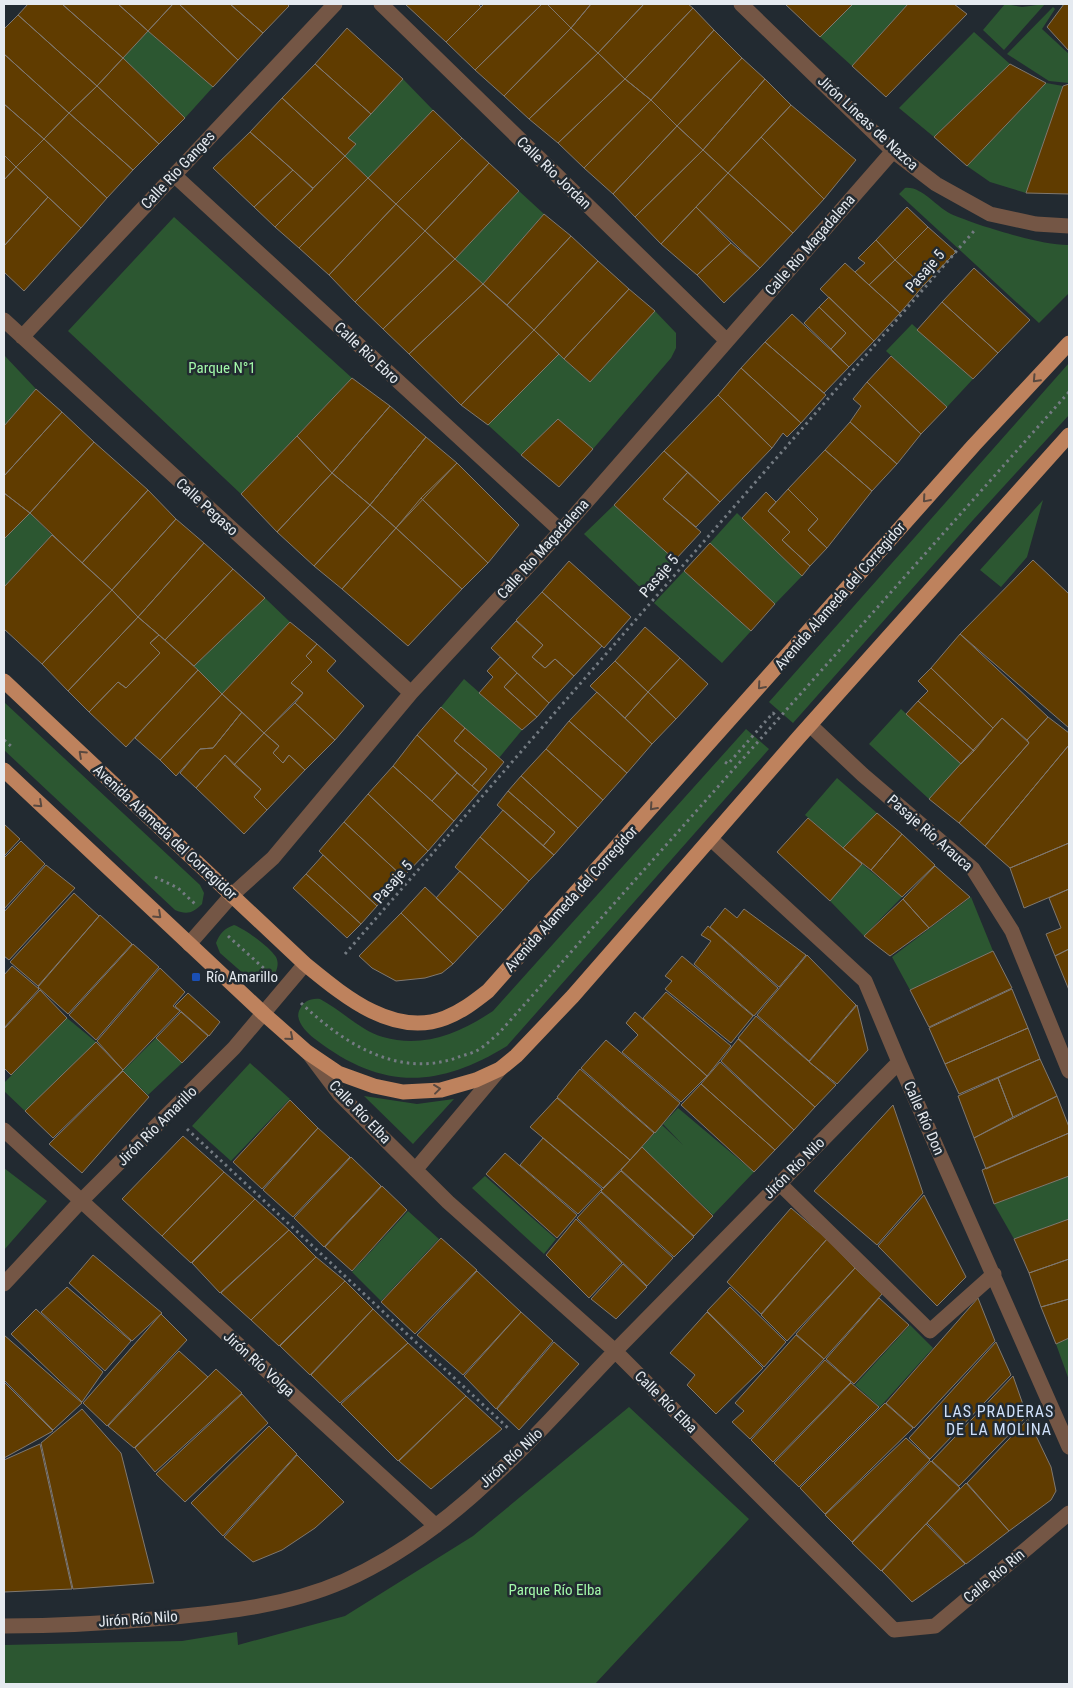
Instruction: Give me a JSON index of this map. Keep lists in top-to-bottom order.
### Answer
{
  "streets": {
    "main road": ["Avenida Alameda del Corregidor"],
    "street": [
      "Jirón Líneas de Nazca",
      "Calle Rio Ganges",
      "Calle Rio Jordan",
      "Calle Rio Magadalena",
      "Calle Rio Ebro",
      "Calle Pegaso",
      "Pasaje Río Arauca",
      "Calle Río Elba",
      "Calle Río Don",
      "Jirón Río Amarillo",
      "Jirón Río Nilo",
      "Jirón Río Volga",
      "Calle Río Rin"
    ],
    "path": ["Pasaje 5"]
  },
  "crossings": [
    ["Jirón Líneas de Nazca", "Calle Rio Magadalena"],
    ["Jirón Líneas de Nazca", "Pasaje 5"],
    ["Calle Rio Ganges", "Calle Rio Ebro"],
    ["Calle Rio Ganges", "Calle Pegaso"],
    ["Calle Rio Jordan", "Calle Rio Magadalena"],
    ["Calle Rio Magadalena", "Calle Rio Ebro"],
    ["Calle Rio Magadalena", "Calle Pegaso"],
    ["Calle Rio Magadalena", "Avenida Alameda del Corregidor"],
    ["Avenida Alameda del Corregidor", "Jirón Río Amarillo"],
    ["Calle Río Elba", "Jirón Río Nilo"],
    ["Calle Río Elba", "Calle Río Rin"],
    ["Calle Río Don", "Jirón Río Nilo"],
    ["Jirón Río Amarillo", "Jirón Río Volga"],
    ["Jirón Río Nilo", "Jirón Río Volga"]
  ],
  "districts": ["LAS PRADERAS DE LA MOLINA"],
  "parks": ["Parque N°1", "Parque Río Elba"],
  "places": {
    "transit": ["Río Amarillo"]
  }
}
